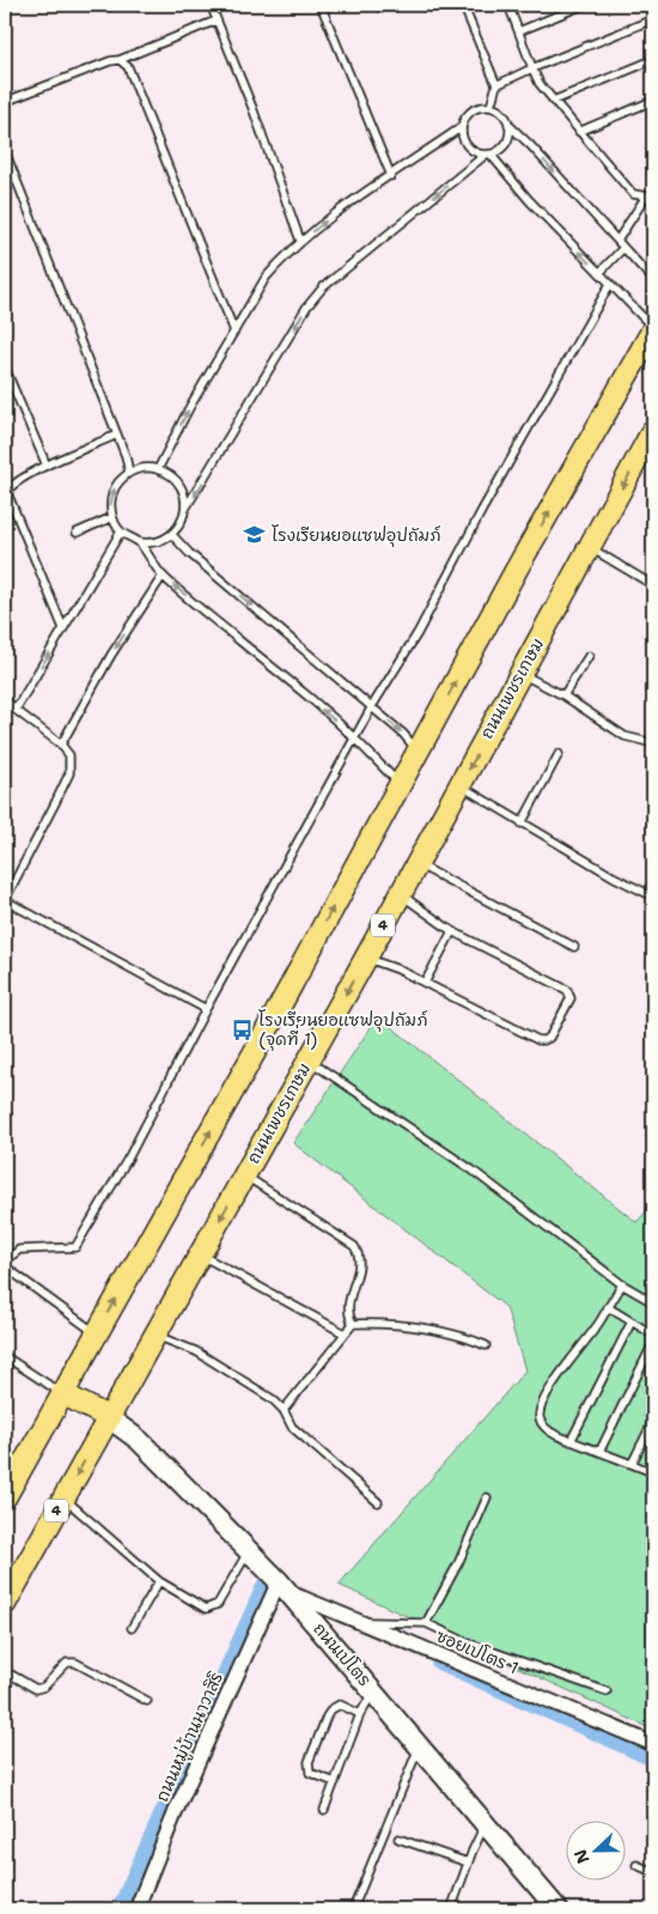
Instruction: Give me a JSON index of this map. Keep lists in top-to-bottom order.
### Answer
{
  "streets": {
    "main road": ["ถนนเพชรเกษม", "4"],
    "street": ["ซอยเปโตร 1", "ถนนเปโตร", "ถนนหมู่บ้านนาวาสิริ"]
  },
  "crossings": [
    ["ถนนเพชรเกษม", "ถนนเปโตร"],
    ["ซอยเปโตร 1", "ถนนเปโตร"],
    ["ซอยเปโตร 1", "ถนนหมู่บ้านนาวาสิริ"],
    ["ถนนเปโตร", "ถนนหมู่บ้านนาวาสิริ"]
  ],
  "places": {
    "school or university": ["โรงเรียนยอแซฟอุปถัมภ์"],
    "bus stop": ["โรงเรียนยอแซฟอุปถัมภ์ (จุดที่ 1)"]
  },
  "north": "left"
}
